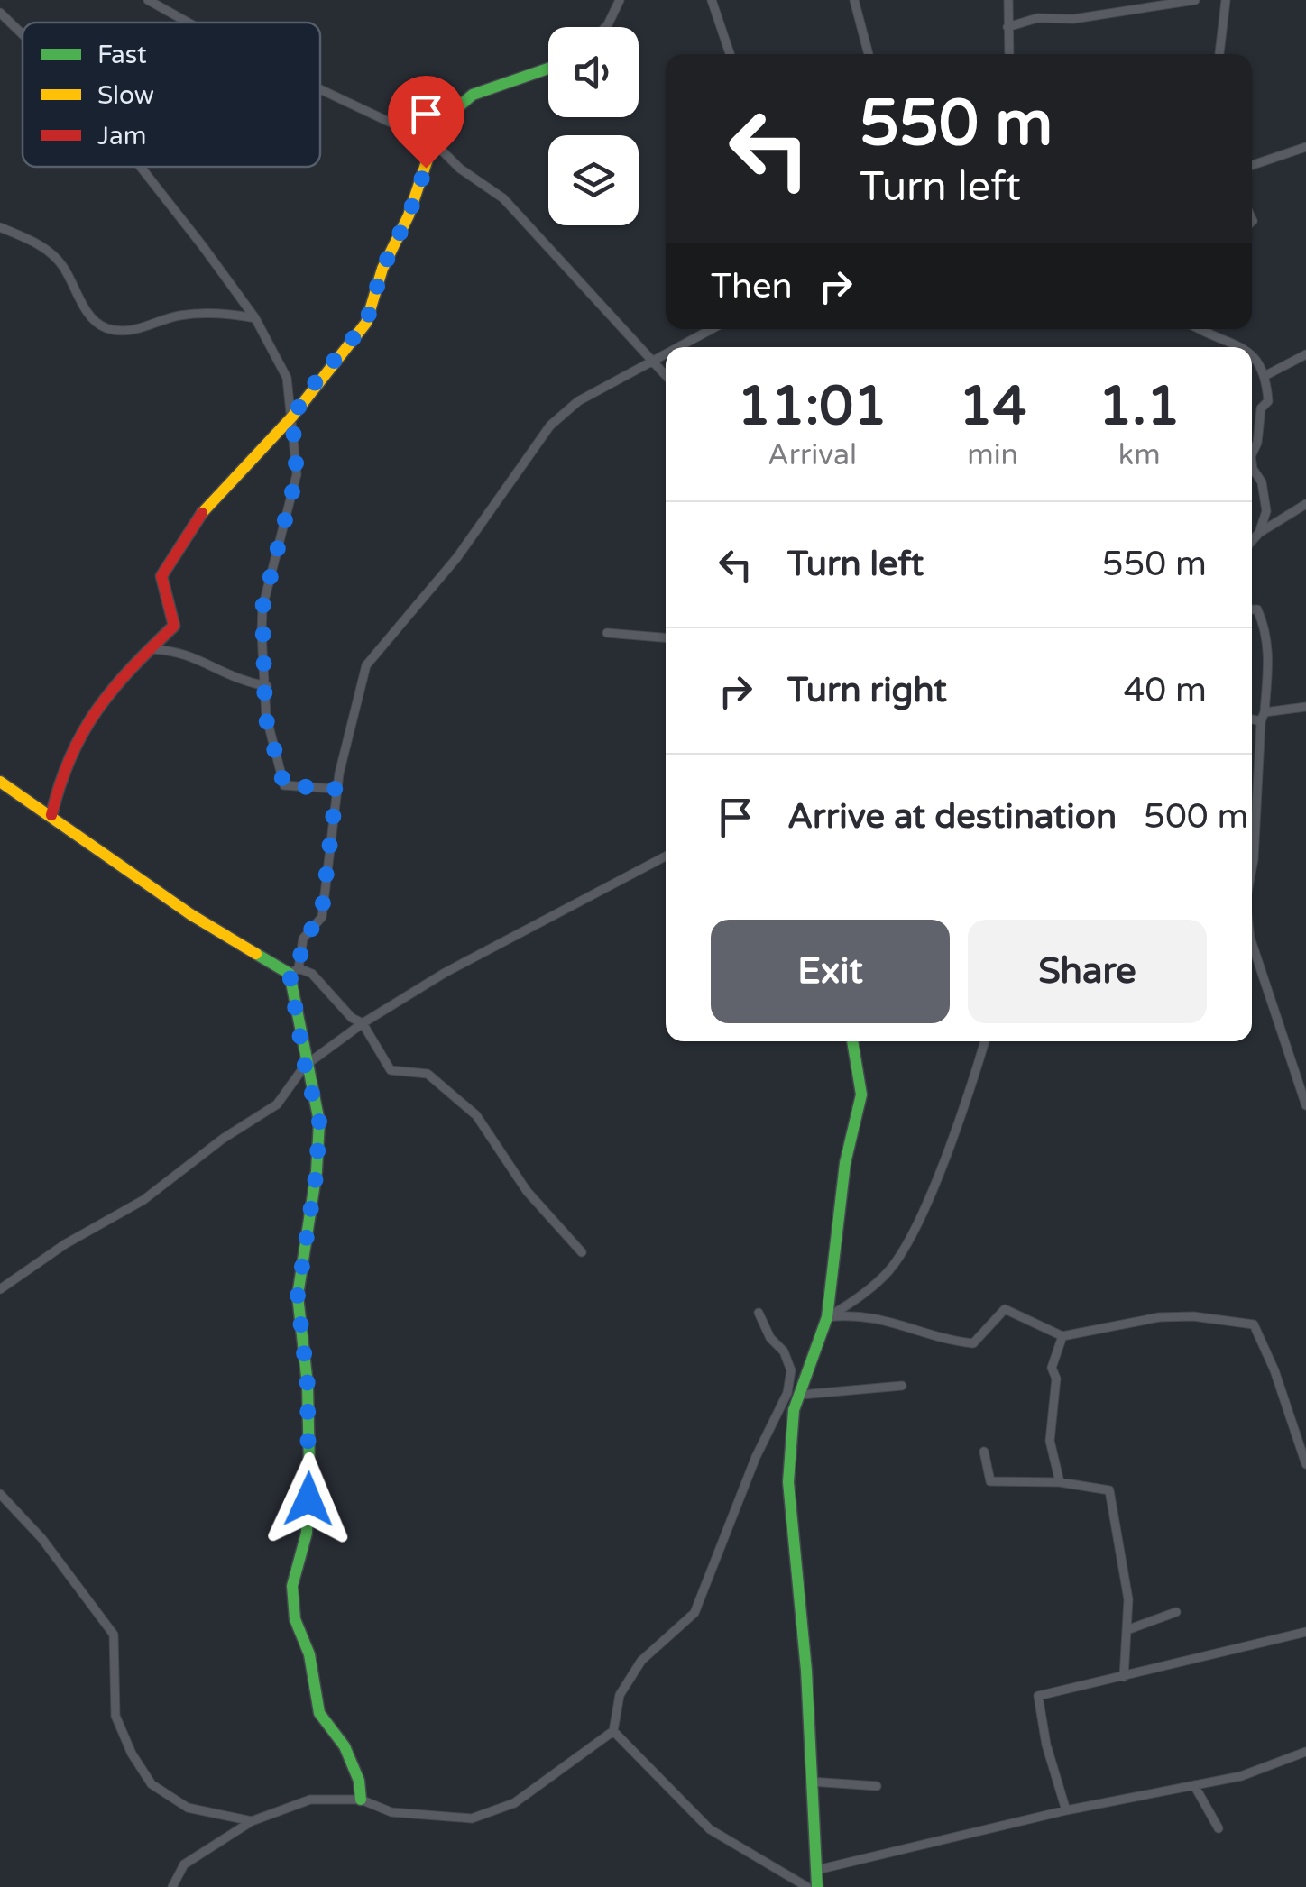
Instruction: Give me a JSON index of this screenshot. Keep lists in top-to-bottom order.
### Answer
{
  "legend": ["Fast", "Slow", "Jam"],
  "page": {
    "turn": ["550 m", "Turn left"],
    "then": "Then",
    "eta": [
      "11:01",
      "Arrival",
      "14",
      "min",
      "1.1",
      "km"
    ],
    "list": [
      {
        "name": "Turn left",
        "value": "550 m"
      },
      {
        "name": "Turn right",
        "value": "40 m"
      },
      {
        "name": "Arrive at destination",
        "value": "500 m"
      }
    ],
    "buttons": ["Exit", "Share"]
  }
}
